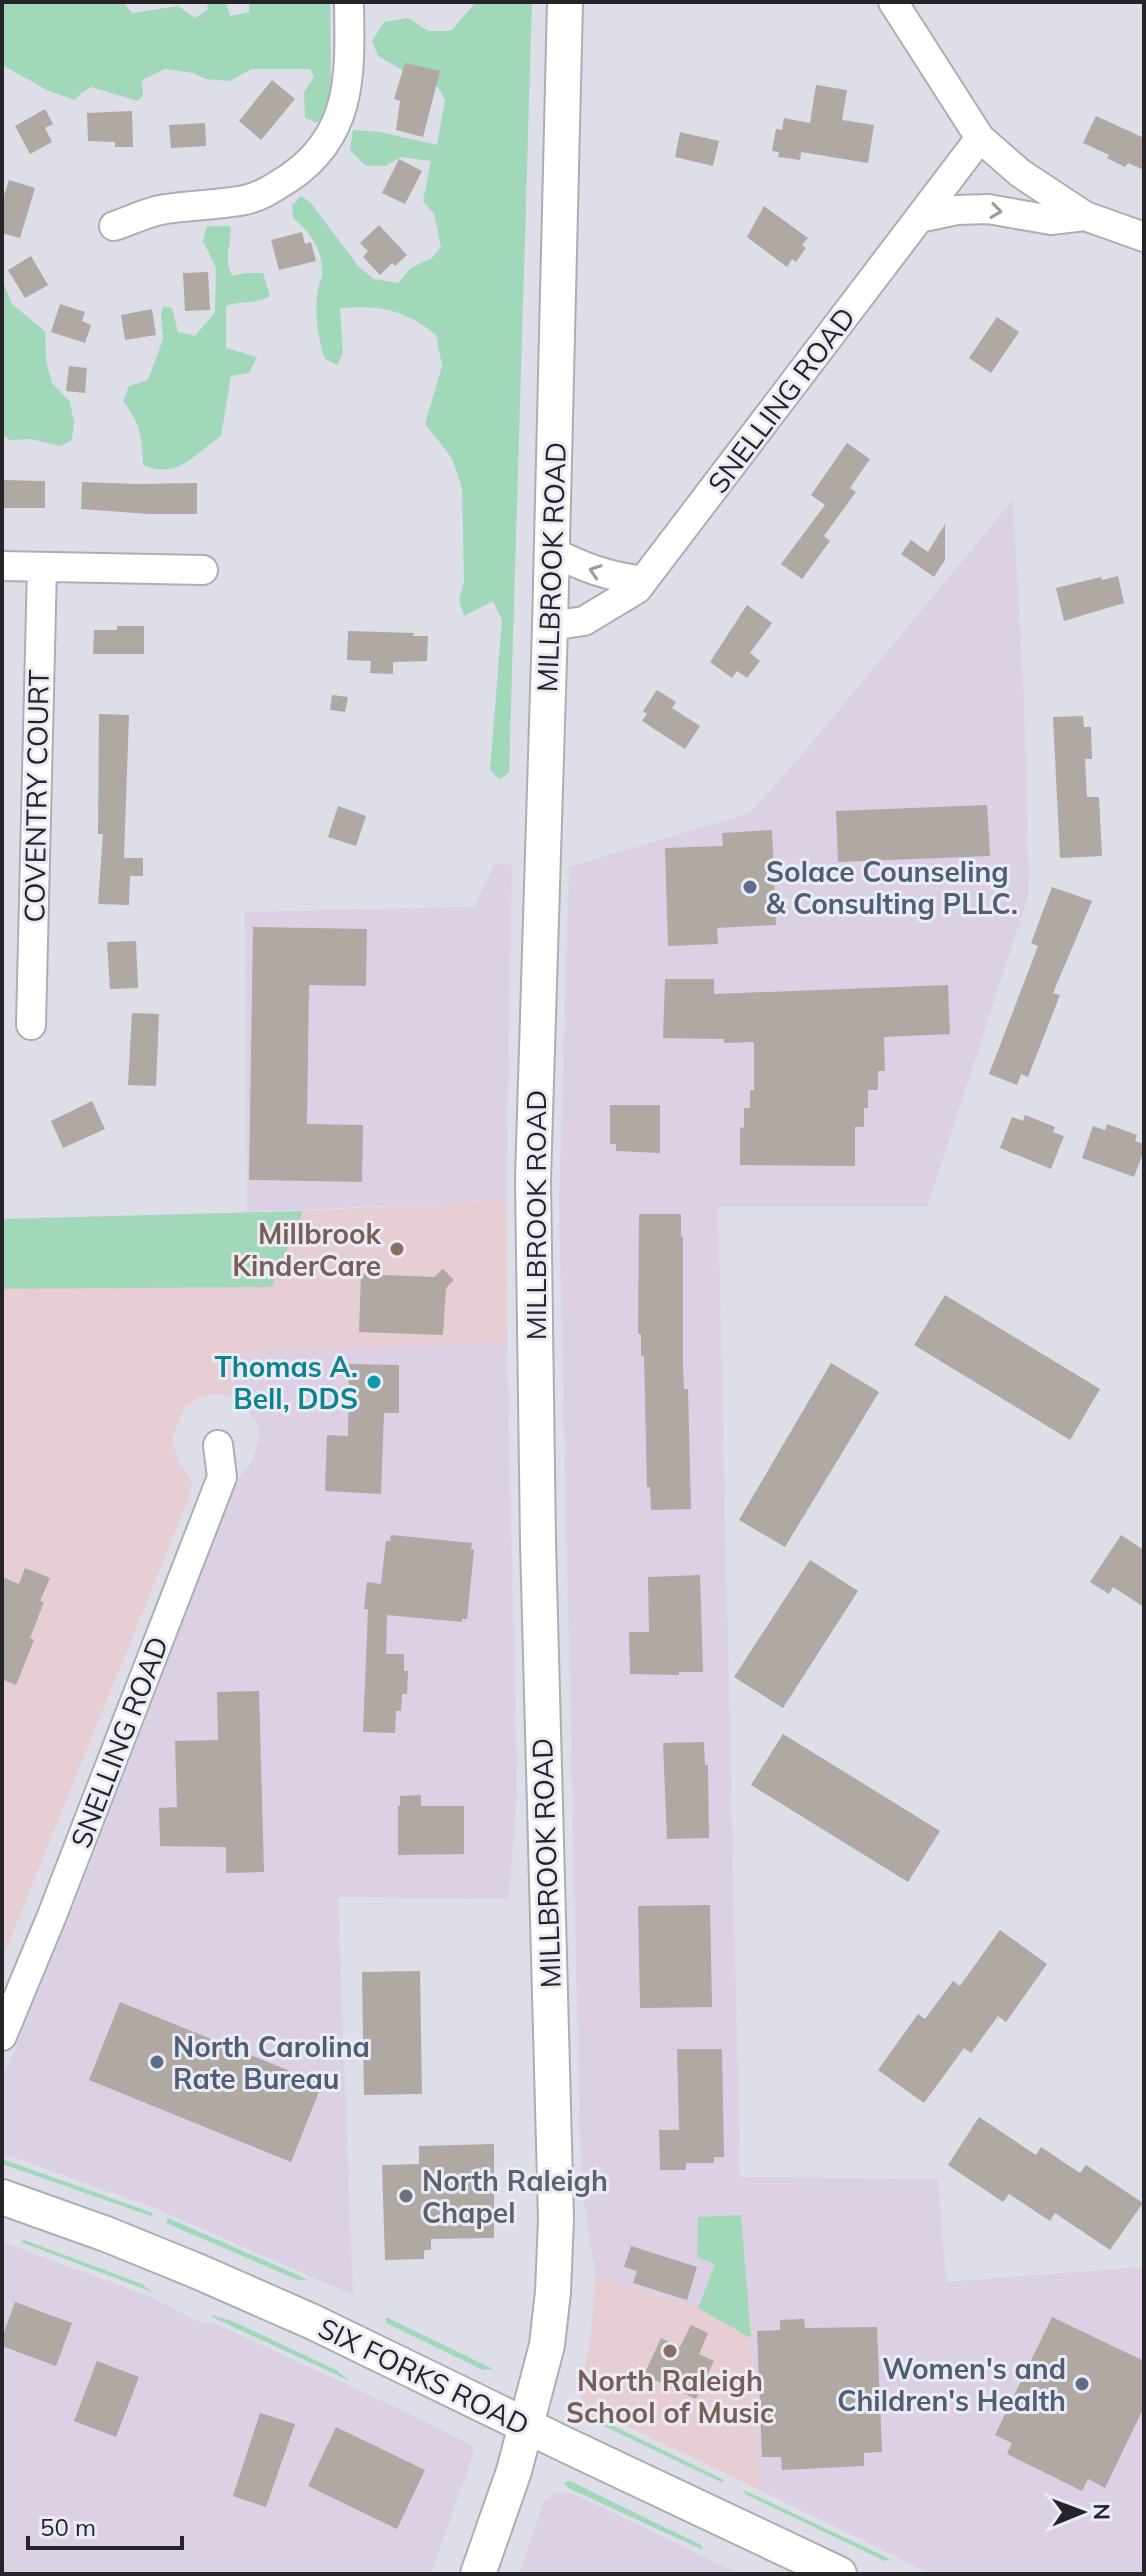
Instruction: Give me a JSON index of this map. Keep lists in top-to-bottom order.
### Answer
{
  "streets": {
    "main road": ["MILLBROOK ROAD", "SIX FORKS ROAD"],
    "street": ["SNELLING ROAD", "COVENTRY COURT"]
  },
  "crossings": [
    ["SNELLING ROAD", "MILLBROOK ROAD"],
    ["MILLBROOK ROAD", "SIX FORKS ROAD"]
  ],
  "places": [
    "Solace Counseling & Consulting PLLC.",
    "Millbrook KinderCare",
    "Thomas A. Bell, DDS",
    "North Carolina Rate Bureau",
    "North Raleigh Chapel",
    "North Raleigh School of Music",
    "Women's and Children's Health"
  ],
  "scale_bar": "50 m",
  "north": "right"
}
